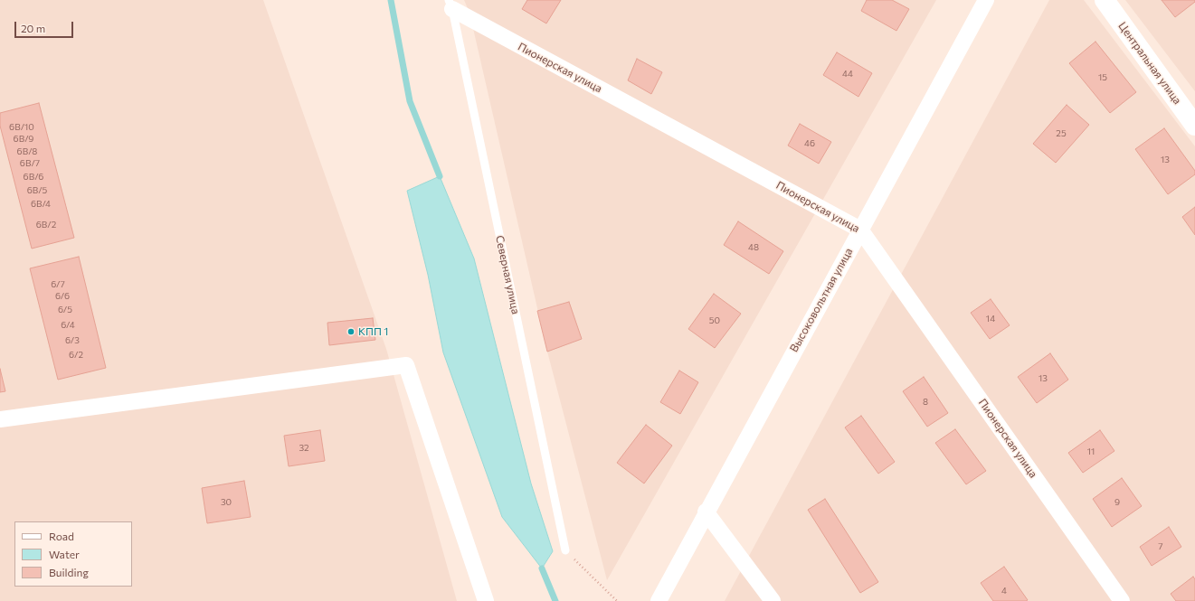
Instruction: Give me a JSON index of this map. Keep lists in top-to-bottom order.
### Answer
{
  "streets": {
    "street": ["Центральная улица", "Пионерская улица", "Высоковольтная улица"],
    "lane": ["Северная улица"]
  },
  "crossings": [
    ["Пионерская улица", "Северная улица"],
    ["Пионерская улица", "Высоковольтная улица"]
  ],
  "places": ["КПП 1"],
  "house_numbers": [
    "44",
    "15",
    "6В/10",
    "25",
    "6В/9",
    "46",
    "6В/8",
    "13",
    "6В/7",
    "6В/6",
    "6В/5",
    "6В/4",
    "6В/2",
    "48",
    "6/7",
    "6/6",
    "6/5",
    "14",
    "50",
    "6/4",
    "6/3",
    "6/2",
    "13",
    "8",
    "32",
    "11",
    "30",
    "9",
    "7",
    "4"
  ],
  "legend": ["Road", "Water", "Building"],
  "scale_bar": "20 m"
}
